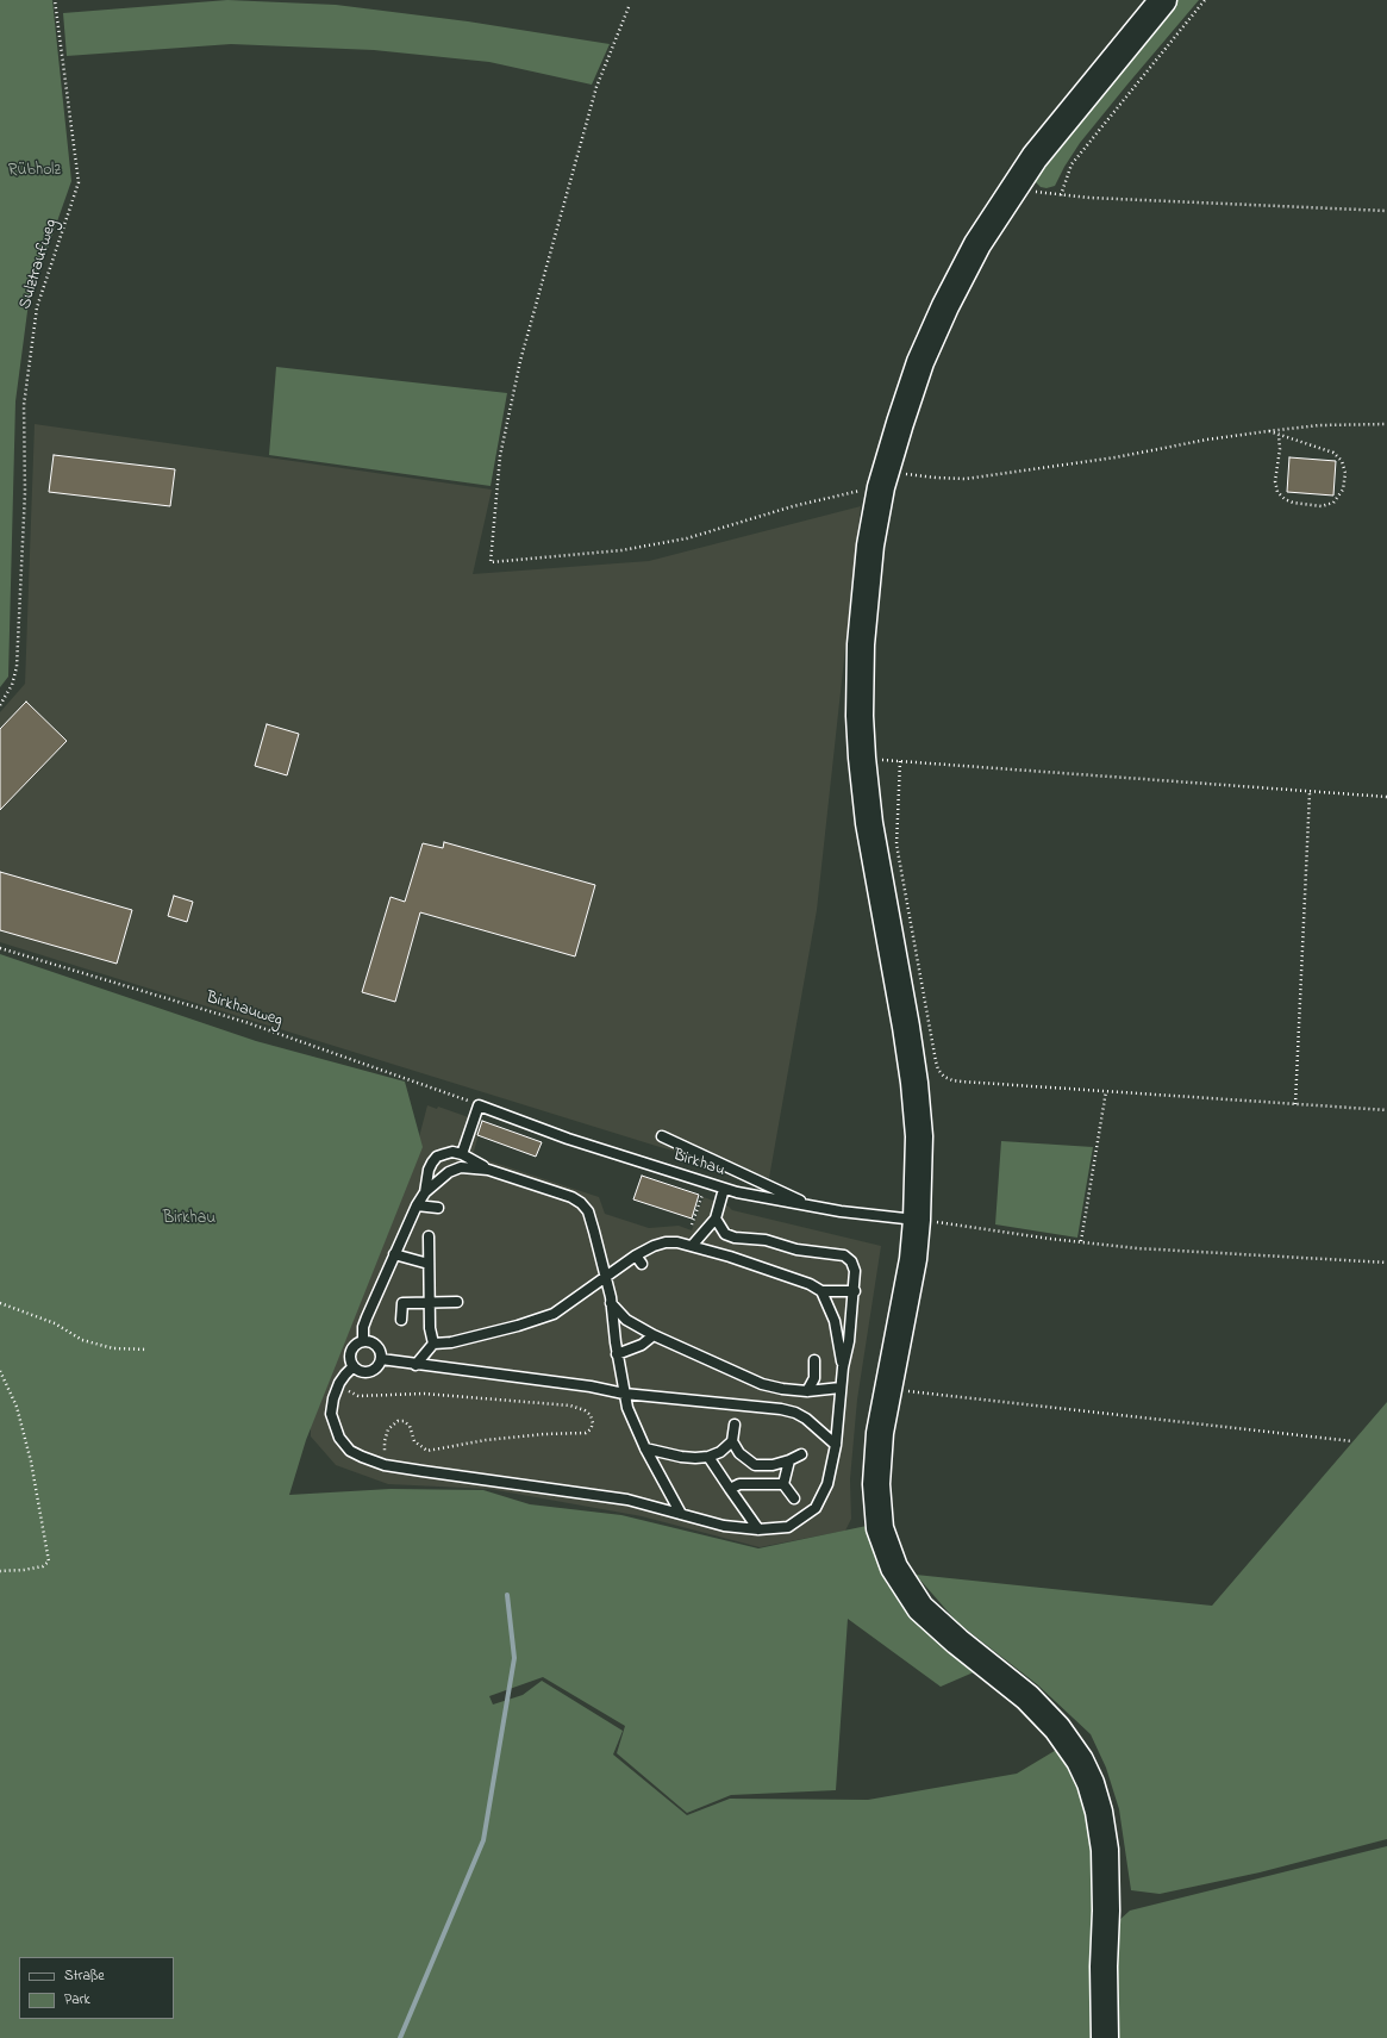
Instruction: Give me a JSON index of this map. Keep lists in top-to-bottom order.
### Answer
{
  "streets": {
    "lane": ["Birkhau"],
    "path": ["Sulztraufweg", "Birkhauweg"]
  },
  "crossings": [
    ["Birkhauweg", "Birkhau"]
  ],
  "parks": ["Rübholz", "Birkhau"],
  "legend": ["Straße", "Park"]
}
